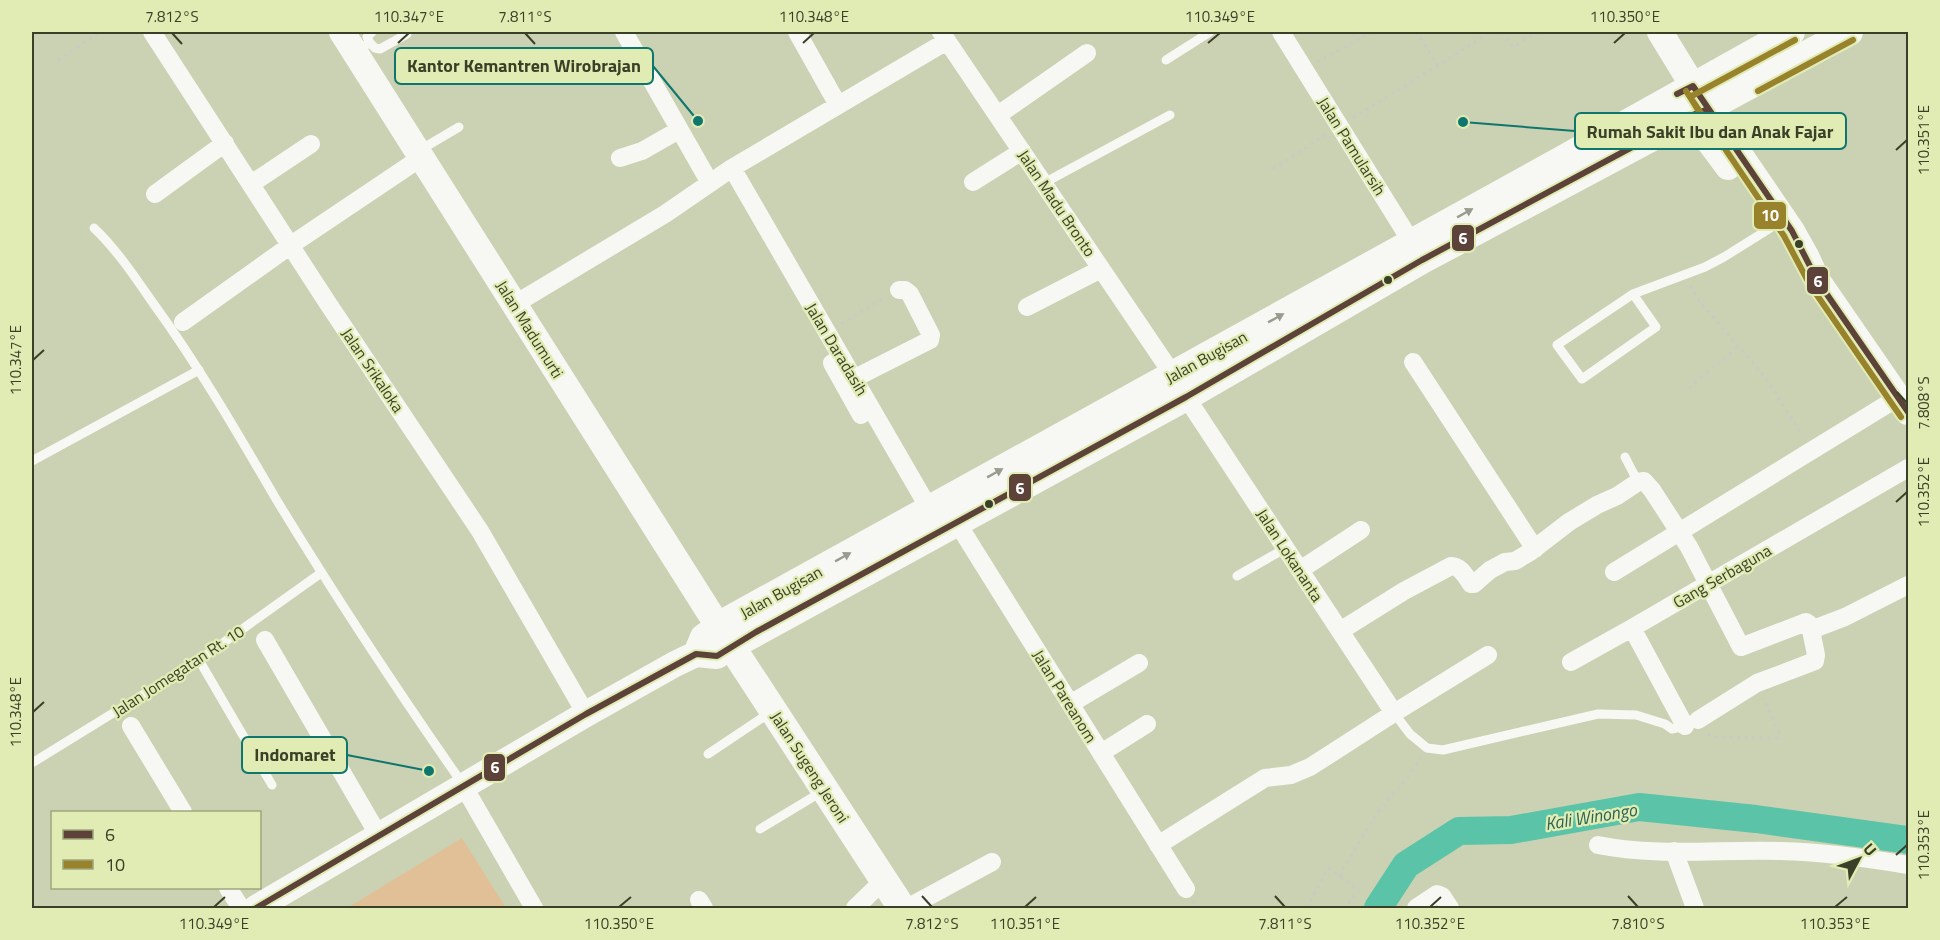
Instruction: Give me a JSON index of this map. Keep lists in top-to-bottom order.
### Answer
{
  "streets": {
    "main road": ["Jalan Bugisan", "Jalan Sugeng Jeroni"],
    "street": [
      "Jalan Pamularsih",
      "Jalan Madu Bronto",
      "Jalan Madumurti",
      "Jalan Daradasih",
      "Jalan Srikaloka",
      "Jalan Lokananta",
      "Gang Serbaguna",
      "Jalan Pareanom"
    ],
    "lane": ["Jalan Jomegatan Rt. 10"]
  },
  "crossings": [
    ["Jalan Pamularsih", "Jalan Bugisan"],
    ["Jalan Madu Bronto", "Jalan Bugisan"],
    ["Jalan Madu Bronto", "Jalan Lokananta"],
    ["Jalan Madumurti", "Jalan Bugisan"],
    ["Jalan Madumurti", "Jalan Sugeng Jeroni"],
    ["Jalan Daradasih", "Jalan Bugisan"],
    ["Jalan Daradasih", "Jalan Pareanom"],
    ["Jalan Bugisan", "Jalan Lokananta"],
    ["Jalan Bugisan", "Jalan Pareanom"],
    ["Jalan Bugisan", "Jalan Sugeng Jeroni"]
  ],
  "water": ["Kali Winongo"],
  "places": ["Kantor Kemantren Wirobrajan", "Rumah Sakit Ibu dan Anak Fajar", "Indomaret"],
  "lines": ["transit line 10", "transit line 6"],
  "legend": ["6", "10"],
  "north": "top right",
  "coordinates": [
    "7.812°S",
    "110.347°E",
    "7.811°S",
    "110.348°E",
    "110.349°E",
    "110.350°E",
    "110.351°E",
    "7.808°S",
    "110.352°E",
    "110.353°E",
    "7.810°S"
  ]
}
